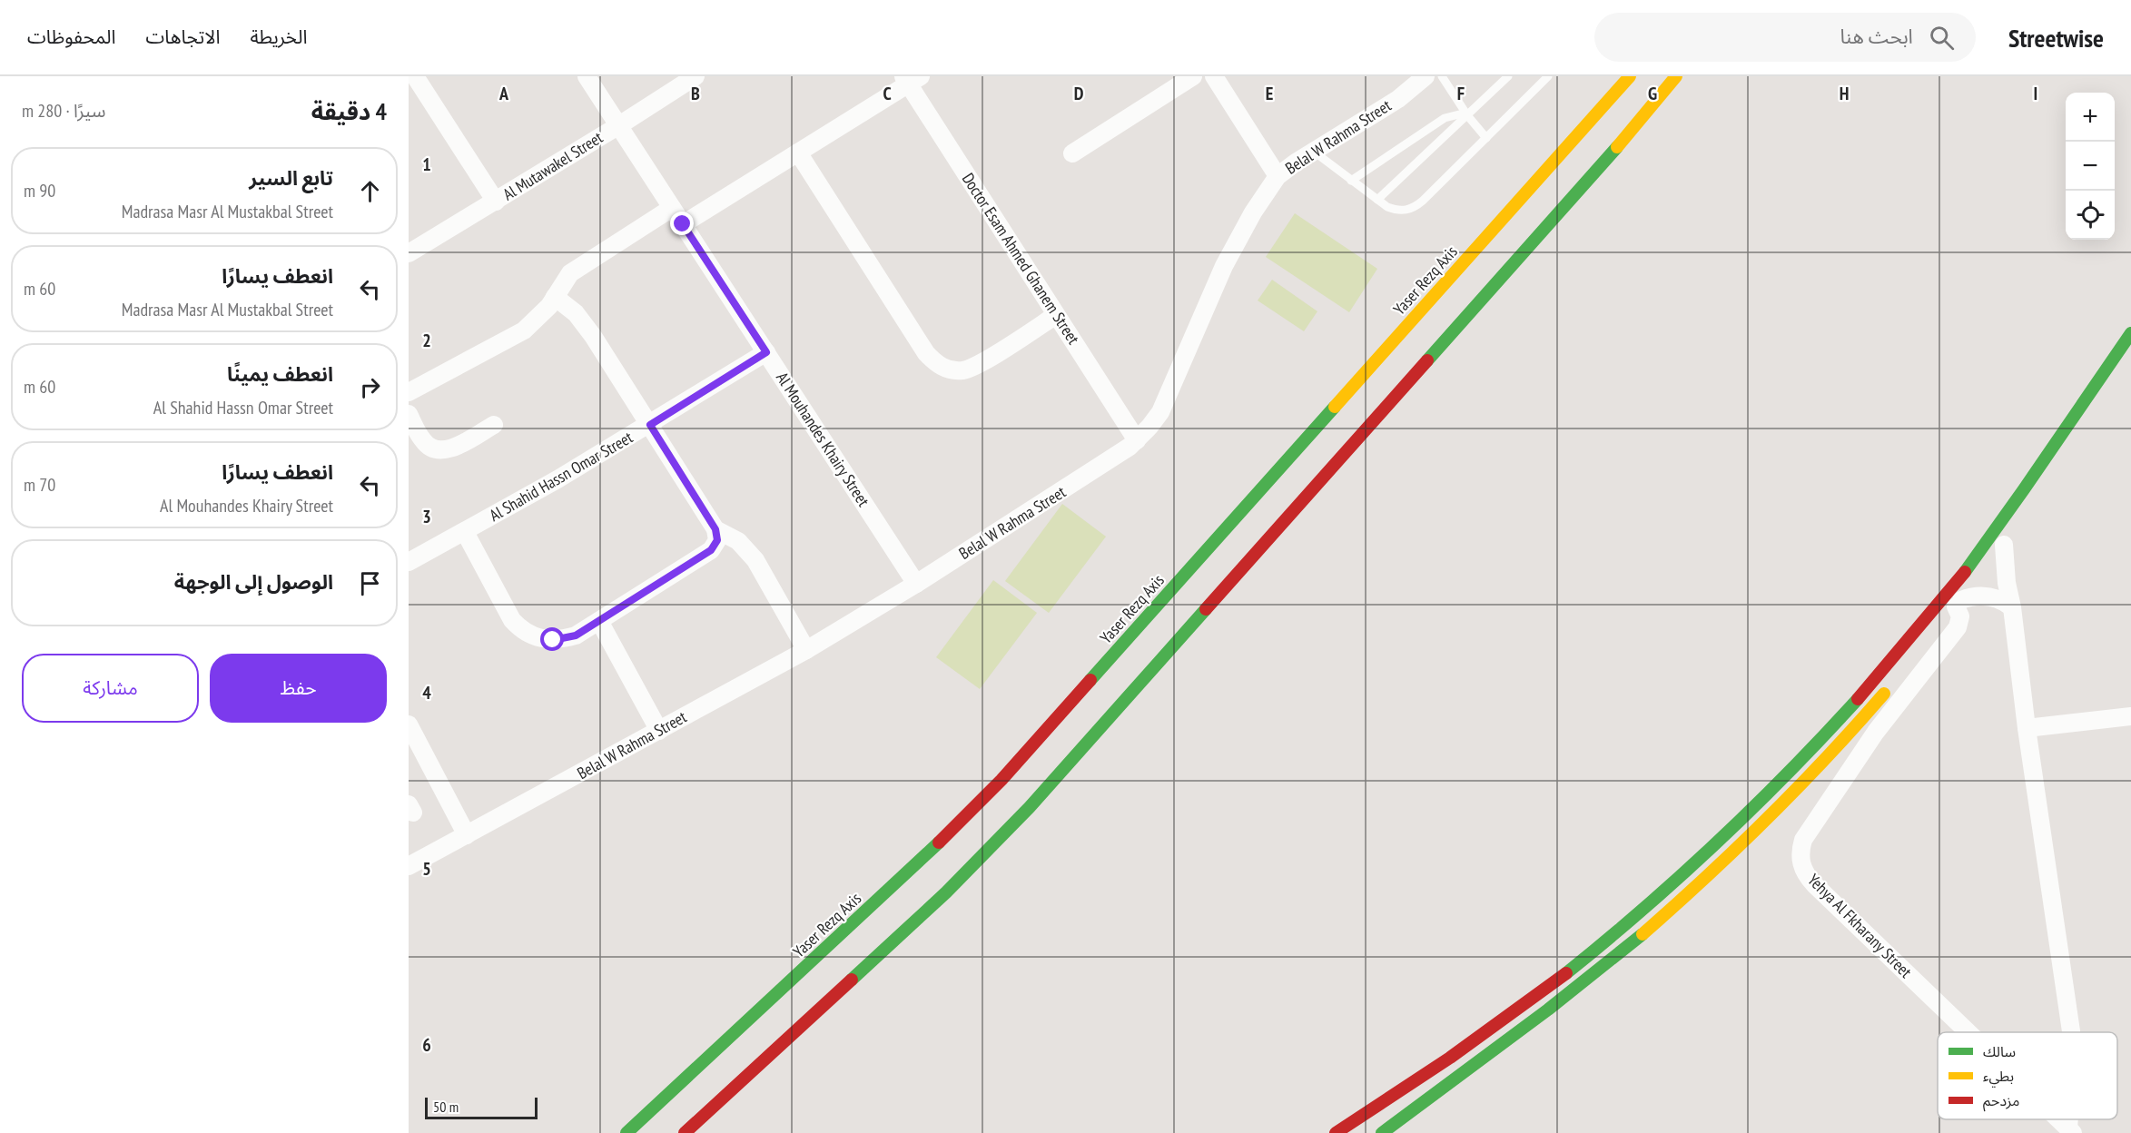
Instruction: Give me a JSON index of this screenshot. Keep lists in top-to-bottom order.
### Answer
{
  "streets": {
    "main road": ["Yaser Rezq Axis"],
    "street": [
      "Belal W Rahma Street",
      "Al Mutawakel Street",
      "Doctor Esam Ahmed Ghanem Street",
      "Al Mouhandes Khairy Street",
      "Al Shahid Hassn Omar Street",
      "Yehya Al Fkharany Street"
    ]
  },
  "crossings": [
    ["Belal W Rahma Street", "Doctor Esam Ahmed Ghanem Street"],
    ["Belal W Rahma Street", "Al Mouhandes Khairy Street"],
    ["Al Mutawakel Street", "Al Mouhandes Khairy Street"],
    ["Al Mouhandes Khairy Street", "Al Shahid Hassn Omar Street"]
  ],
  "legend": ["سالك", "بطيء", "مزدحم"],
  "scale_bar": "50 m",
  "page": {
    "header": "Streetwise",
    "search": "ابحث هنا",
    "nav": ["الخريطة", "الاتجاهات", "المحفوظات"],
    "heading": ["4 دقيقة", "سيرًا · 280 m"],
    "map_buttons": ["+", "−"],
    "list": [
      ["تابع السير", "Madrasa Masr Al Mustakbal Street", "90 m"],
      ["انعطف يسارًا", "Madrasa Masr Al Mustakbal Street", "60 m"],
      ["انعطف يمينًا", "Al Shahid Hassn Omar Street", "60 m"],
      ["انعطف يسارًا", "Al Mouhandes Khairy Street", "70 m"],
      "الوصول إلى الوجهة"
    ],
    "buttons": ["حفظ", "مشاركة"],
    "scale": "50 m"
  },
  "grid": {
    "columns": [
      "A",
      "B",
      "C",
      "D",
      "E",
      "F",
      "G",
      "H",
      "I"
    ],
    "rows": [
      "1",
      "2",
      "3",
      "4",
      "5",
      "6"
    ]
  }
}
